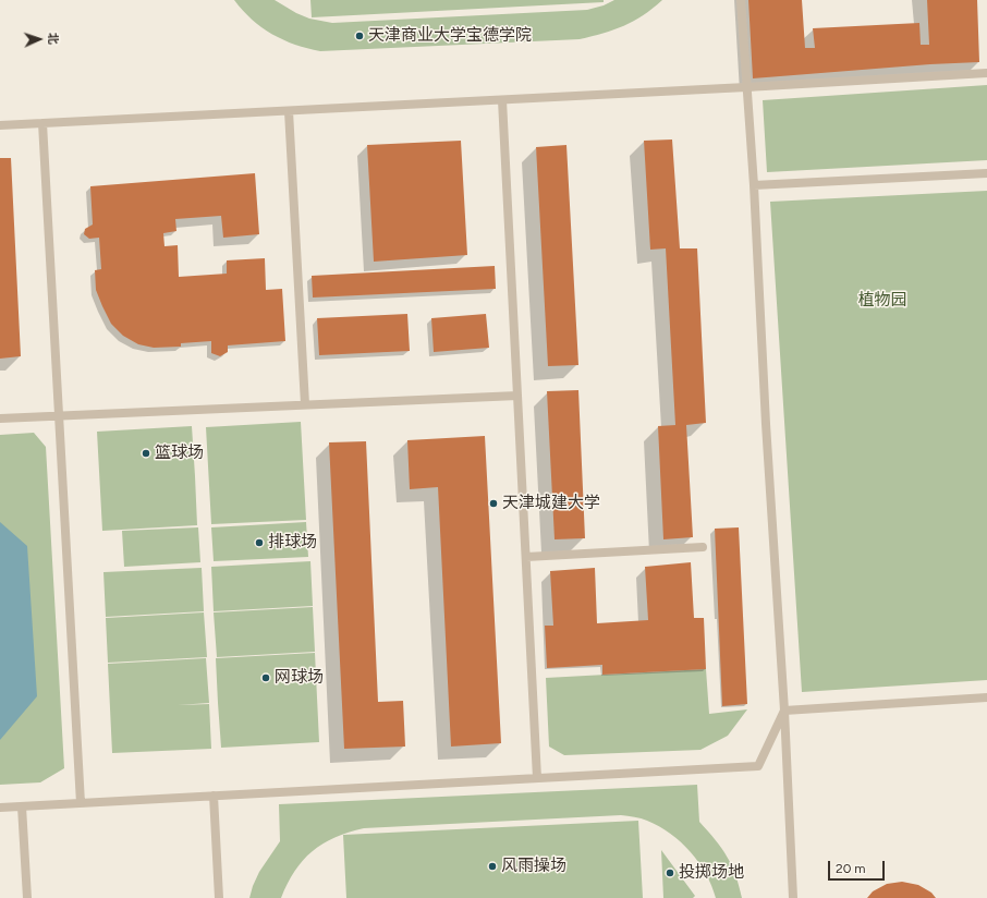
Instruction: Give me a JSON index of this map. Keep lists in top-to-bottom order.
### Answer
{
  "parks": ["植物园"],
  "places": [
    "天津商业大学宝德学院",
    "篮球场",
    "天津城建大学",
    "排球场",
    "网球场",
    "风雨操场",
    "投掷场地"
  ],
  "scale_bar": "20 m",
  "north": "right"
}
